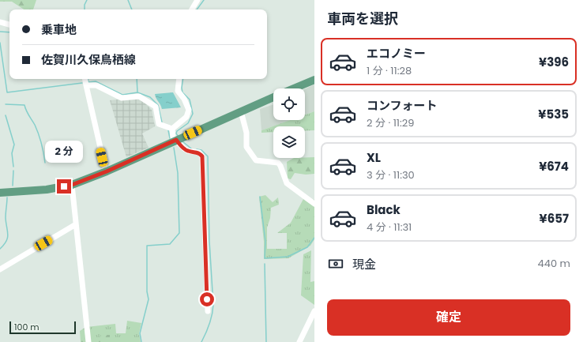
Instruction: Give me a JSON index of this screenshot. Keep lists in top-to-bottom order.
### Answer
{
  "scale_bar": "100 m",
  "page": {
    "heading": "車両を選択",
    "banner": ["乗車地", "佐賀川久保鳥栖線"],
    "list": [
      {
        "name": "エコノミー",
        "note": "1 分 · 11:28",
        "value": "¥396"
      },
      {
        "name": "コンフォート",
        "note": "2 分 · 11:29",
        "value": "¥535"
      },
      {
        "name": "XL",
        "note": "3 分 · 11:30",
        "value": "¥674"
      },
      {
        "name": "Black",
        "note": "4 分 · 11:31",
        "value": "¥657"
      }
    ],
    "bubble": "2 分",
    "pay": ["現金", "440 m"],
    "buttons": "確定",
    "scale": "100 m"
  }
}
